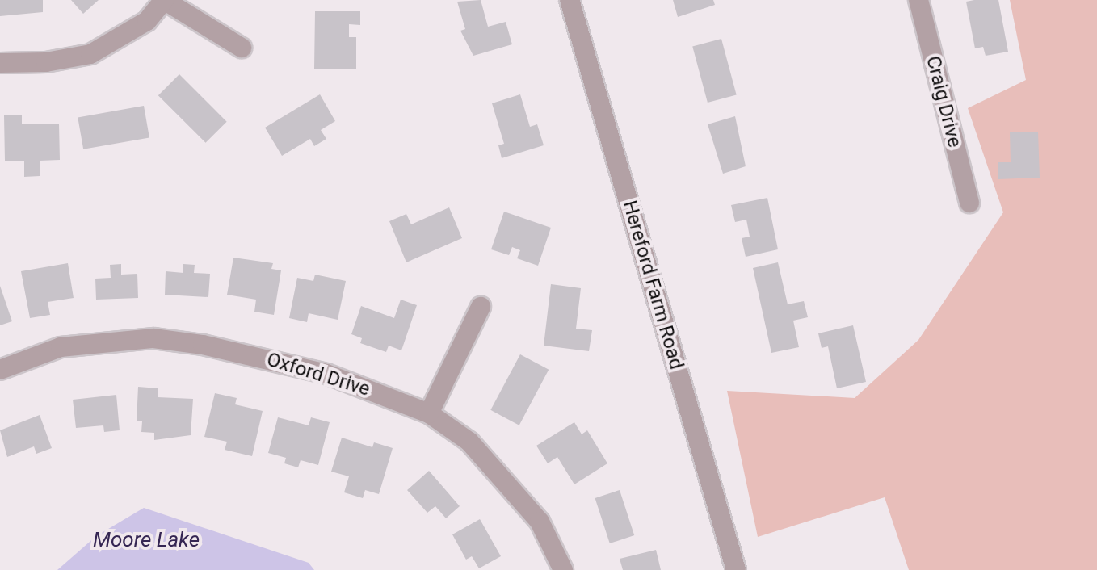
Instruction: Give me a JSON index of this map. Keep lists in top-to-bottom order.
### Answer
{
  "streets": {
    "street": ["Craig Drive", "Hereford Farm Road", "Oxford Drive"]
  },
  "water": ["Moore Lake"]
}
